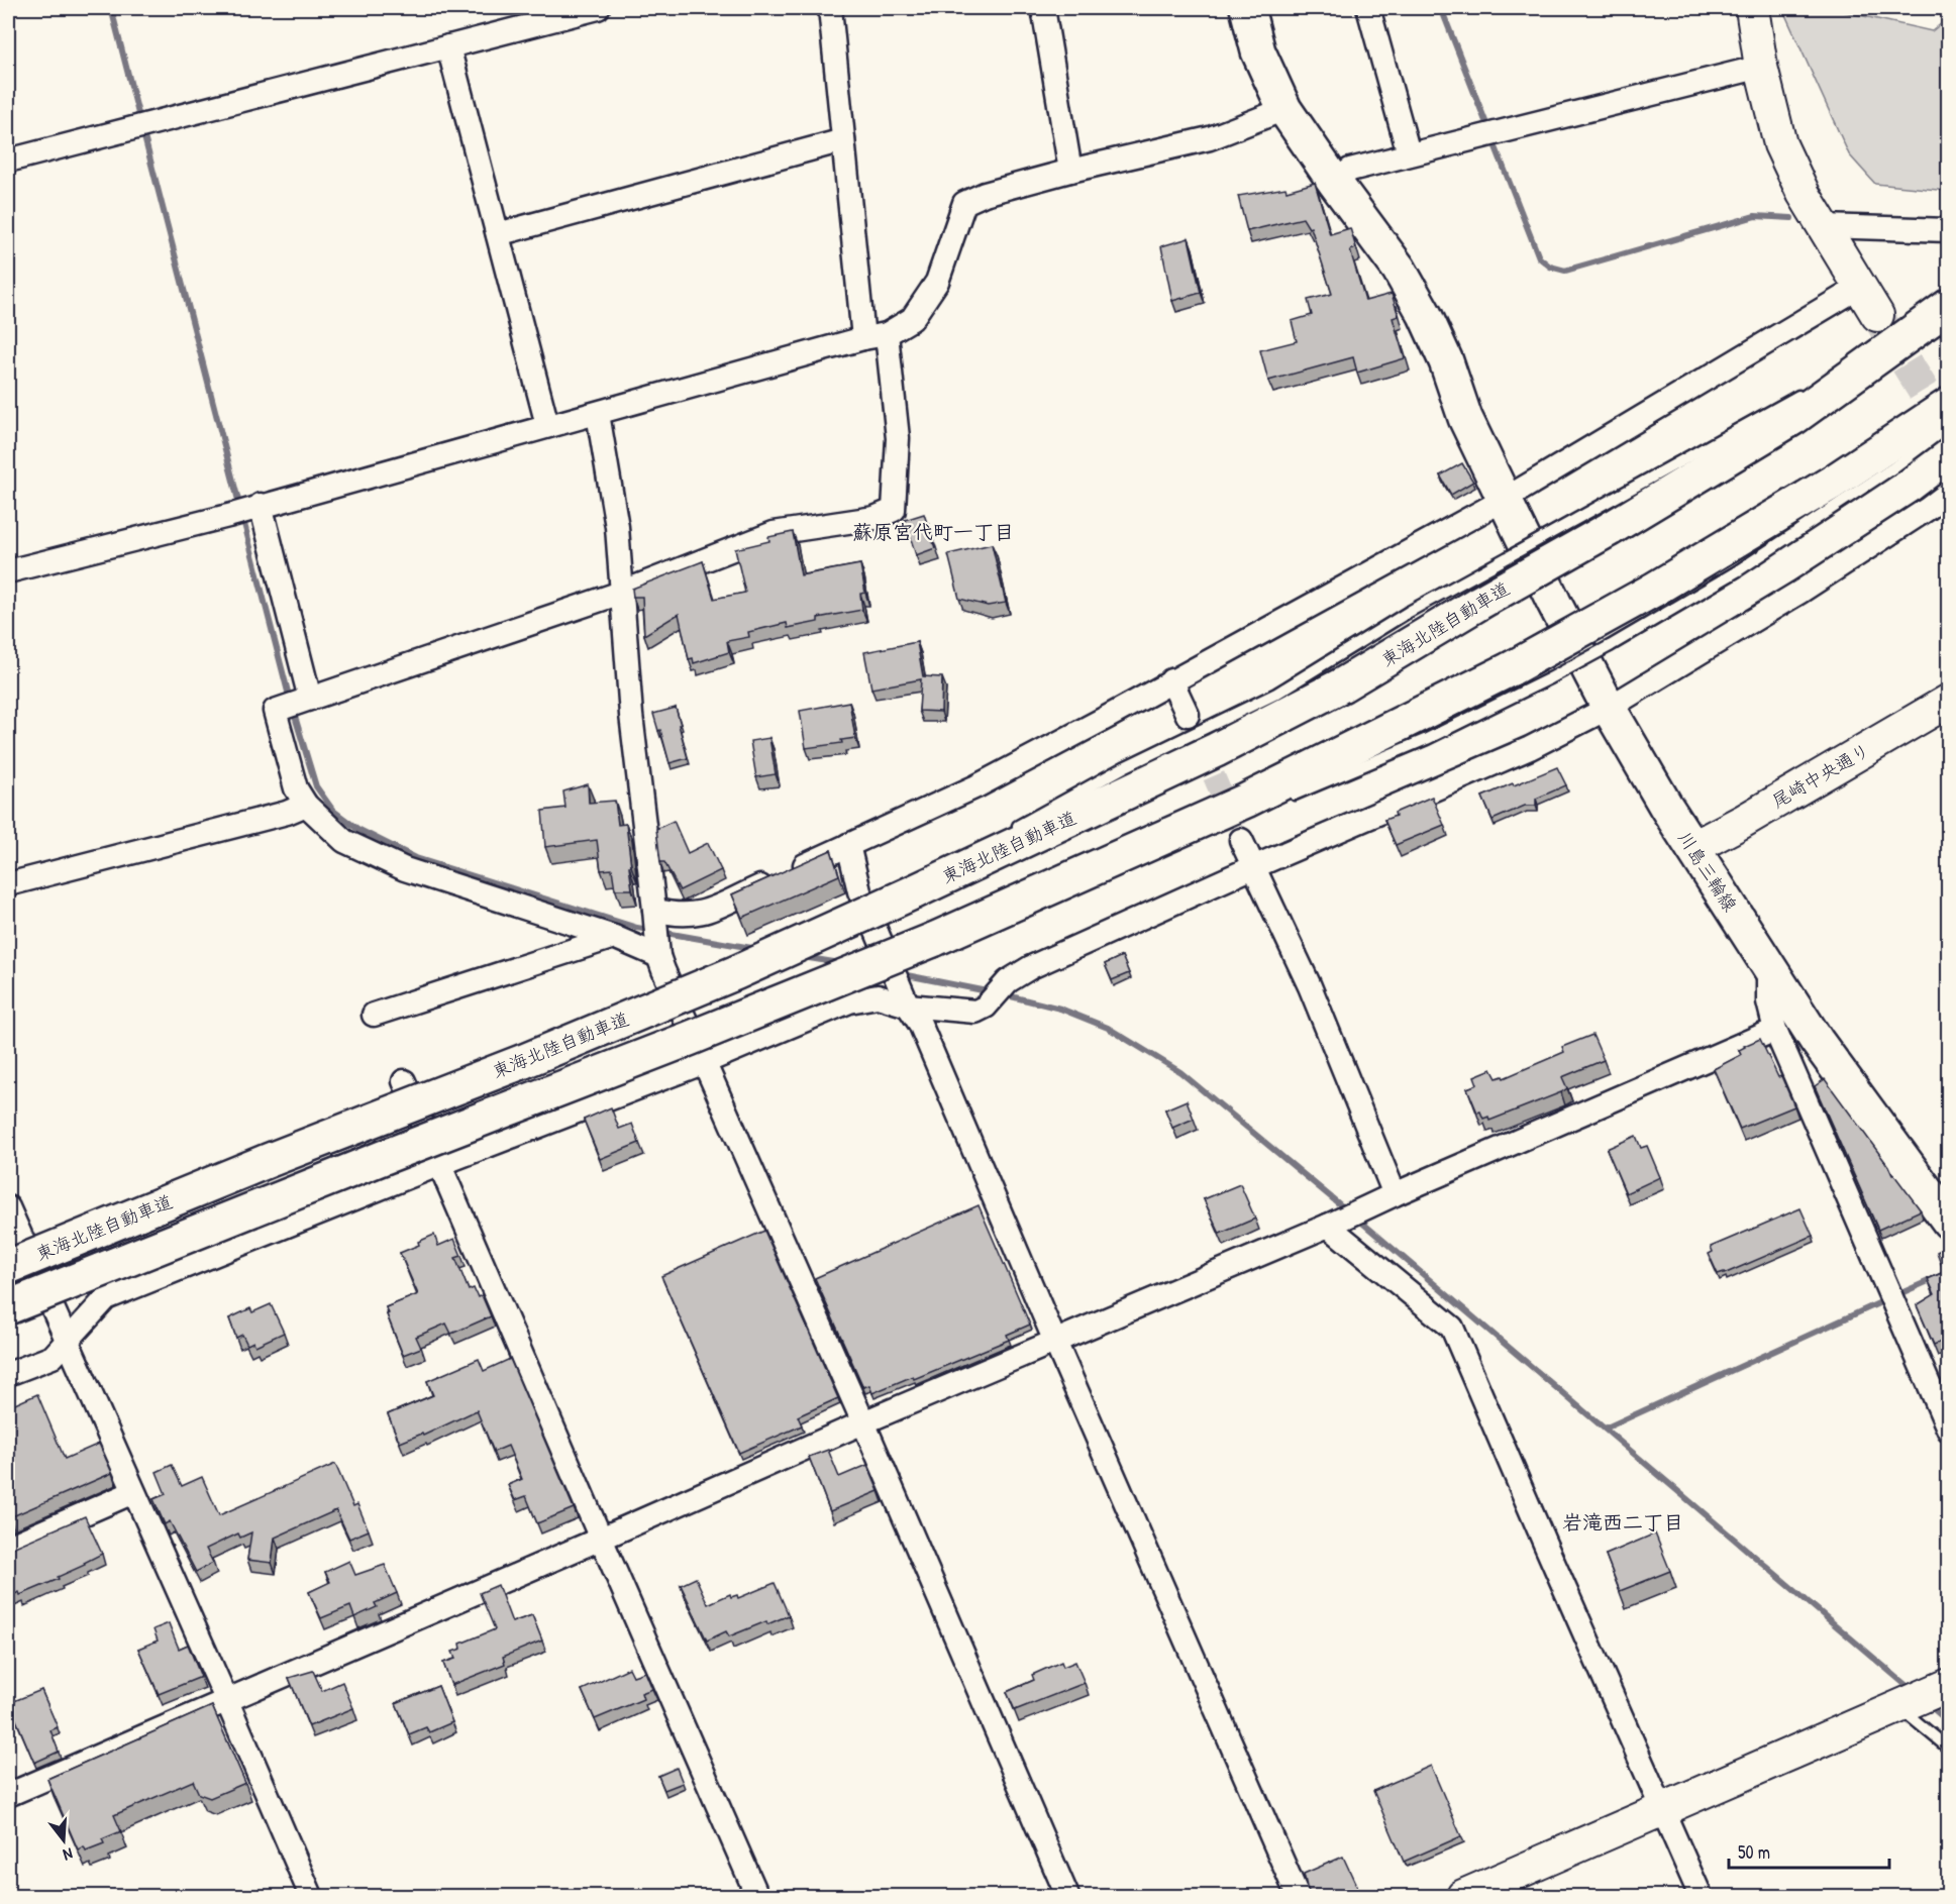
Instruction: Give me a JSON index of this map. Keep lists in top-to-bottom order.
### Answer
{
  "streets": {
    "main road": ["東海北陸自動車道", "川島三輪線"],
    "street": ["尾崎中央通り"]
  },
  "crossings": [
    ["尾崎中央通り", "川島三輪線"]
  ],
  "districts": ["蘇原宮代町一丁目", "岩滝西二丁目"],
  "scale_bar": "50 m",
  "north": "bottom"
}
